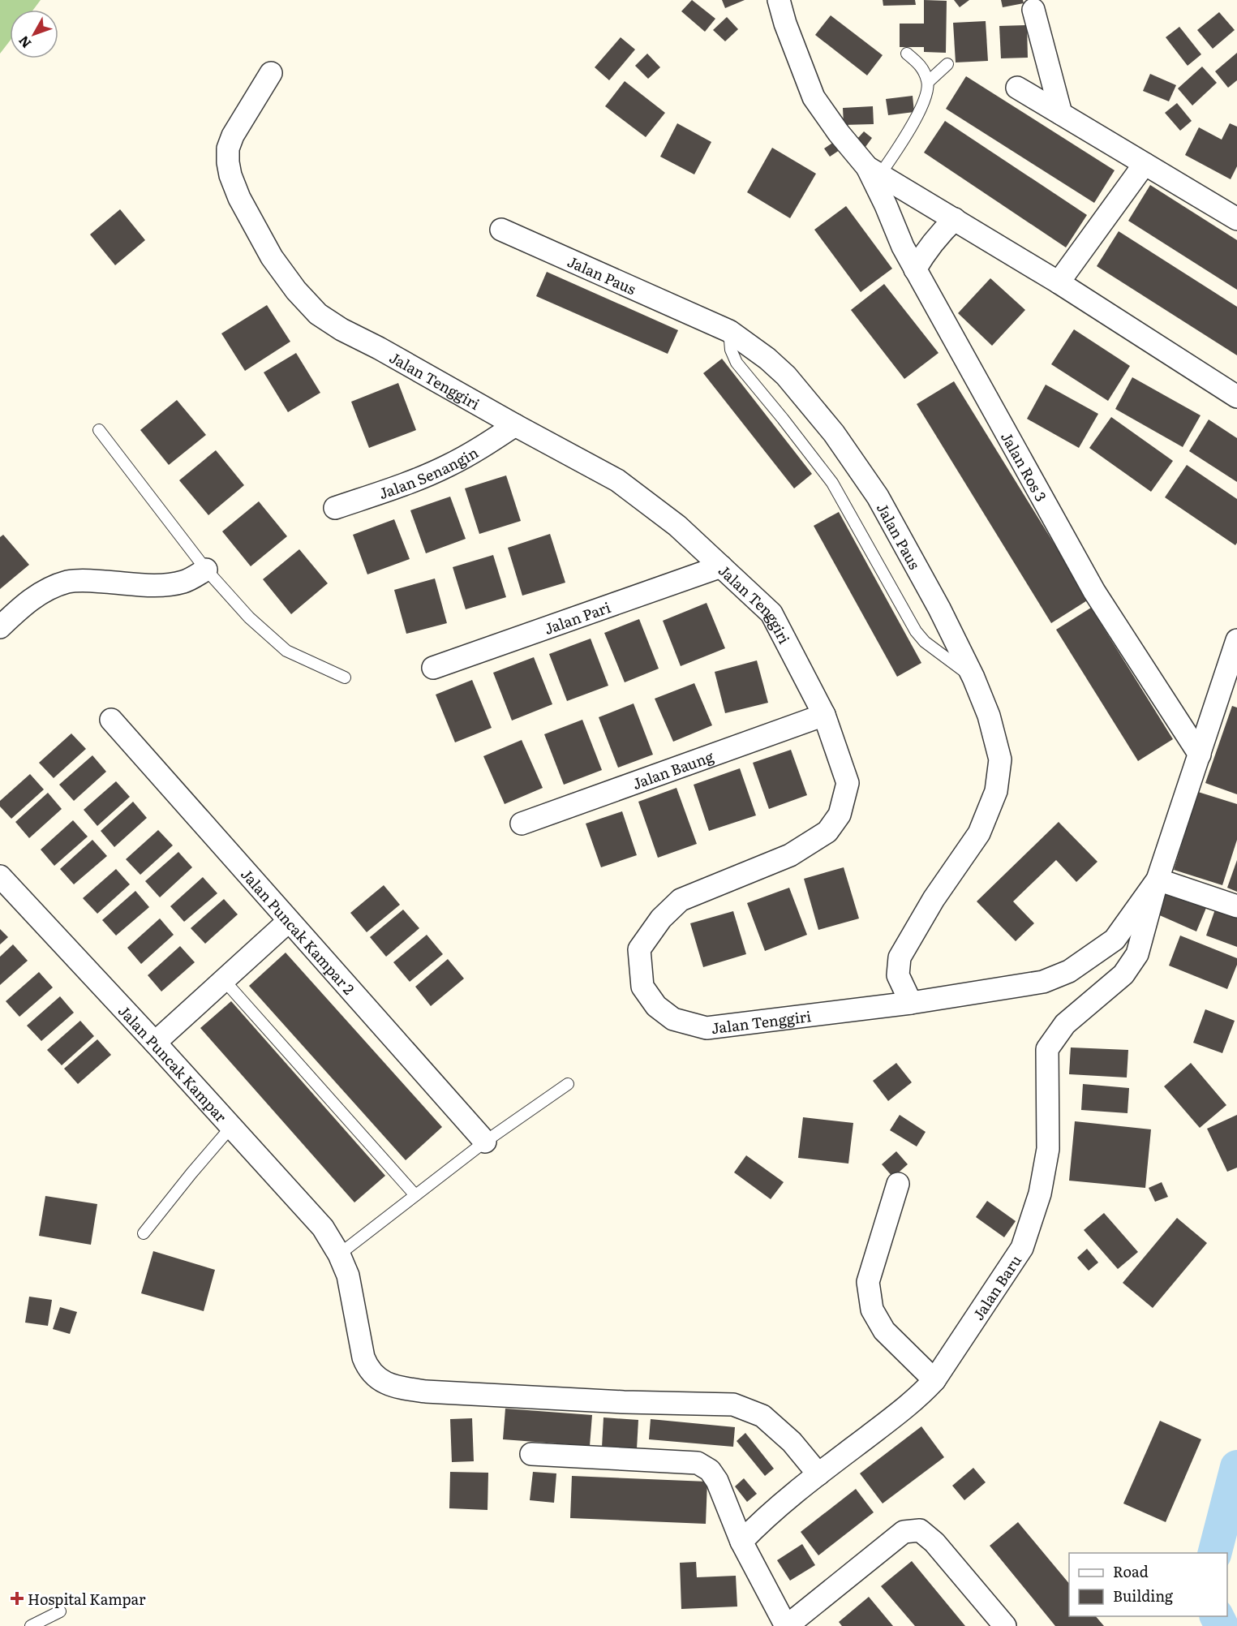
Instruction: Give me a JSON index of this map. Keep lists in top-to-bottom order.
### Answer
{
  "streets": {
    "street": [
      "Jalan Paus",
      "Jalan Tenggiri",
      "Jalan Ros 3",
      "Jalan Senangin",
      "Jalan Pari",
      "Jalan Baung",
      "Jalan Puncak Kampar 2",
      "Jalan Puncak Kampar",
      "Jalan Baru"
    ]
  },
  "crossings": [
    ["Jalan Paus", "Jalan Tenggiri"],
    ["Jalan Tenggiri", "Jalan Senangin"],
    ["Jalan Tenggiri", "Jalan Pari"],
    ["Jalan Tenggiri", "Jalan Baung"],
    ["Jalan Tenggiri", "Jalan Baru"],
    ["Jalan Puncak Kampar", "Jalan Baru"]
  ],
  "places": {
    "health": ["Hospital Kampar"]
  },
  "legend": ["Road", "Building"],
  "north": "bottom left"
}
